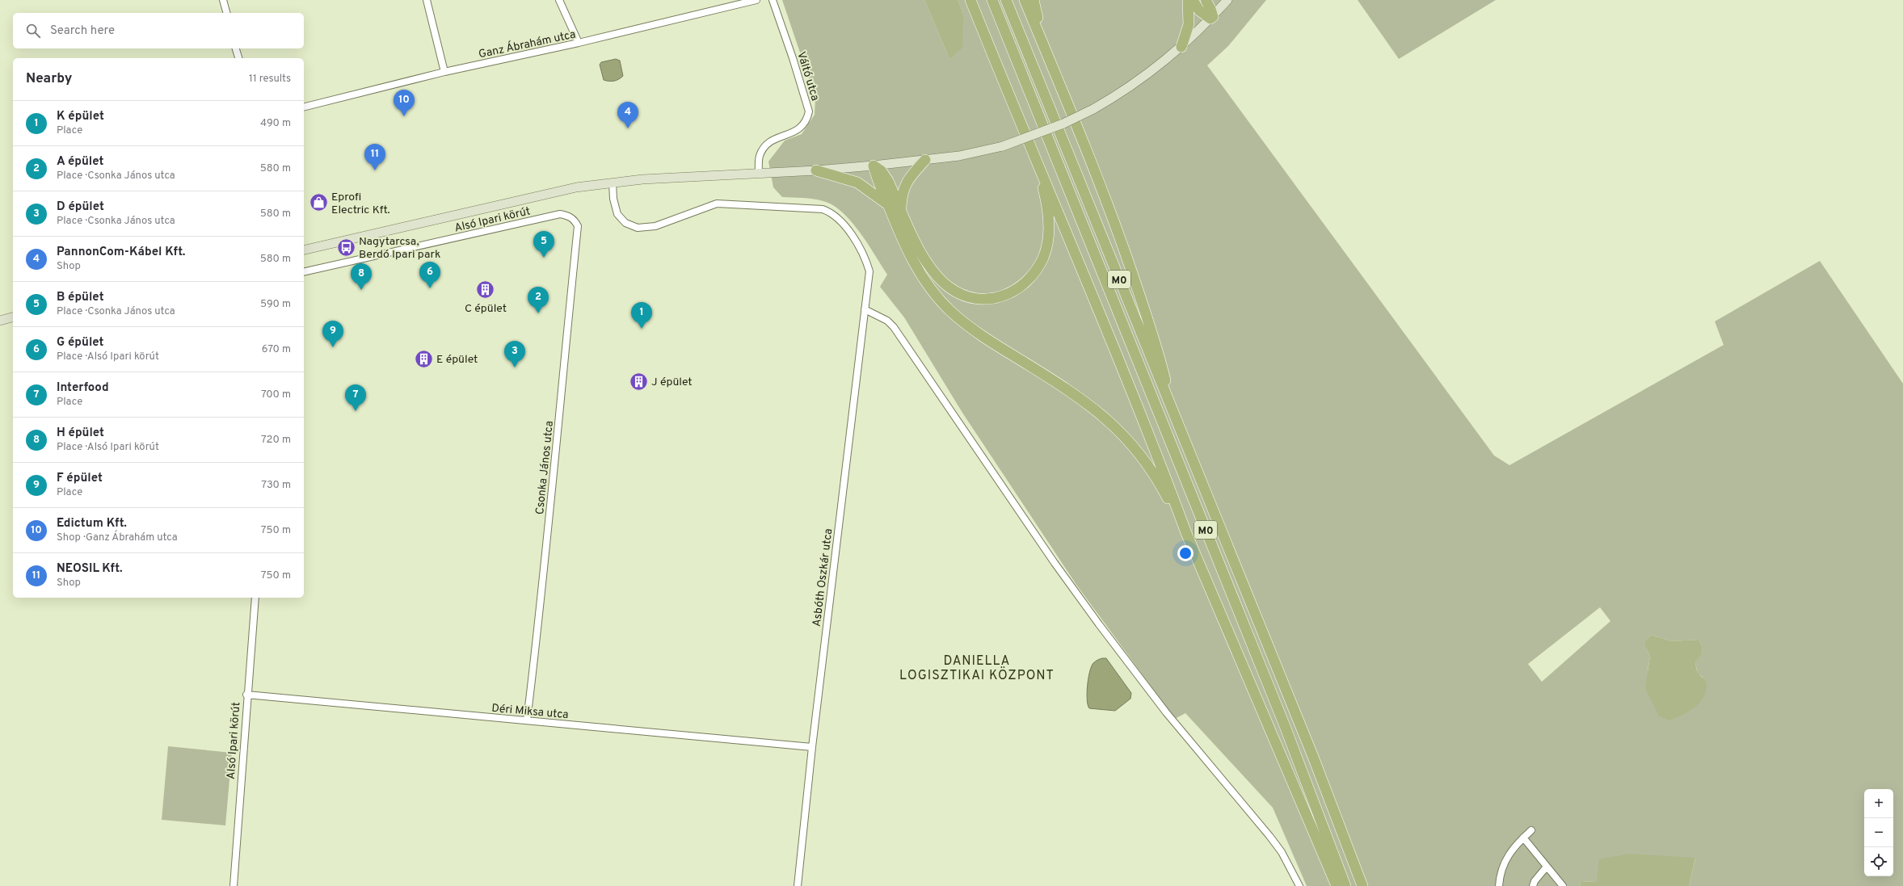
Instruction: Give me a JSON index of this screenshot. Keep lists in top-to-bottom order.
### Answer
{
  "streets": {
    "highway": ["M0"],
    "street": [
      "Ganz Ábrahám utca",
      "Váltó utca",
      "Alsó Ipari körút",
      "Csonka János utca",
      "Asbóth Oszkár utca",
      "Déri Miksa utca"
    ]
  },
  "crossings": [
    ["Alsó Ipari körút", "Csonka János utca"],
    ["Alsó Ipari körút", "Déri Miksa utca"],
    ["Csonka János utca", "Déri Miksa utca"],
    ["Asbóth Oszkár utca", "Déri Miksa utca"]
  ],
  "districts": ["DANIELLA LOGISZTIKAI KÖZPONT"],
  "places": {
    "shop": ["Eprofi Electric Kft."],
    "bus stop": ["Nagytarcsa, Berdó Ipari park"],
    "building": ["C épület", "E épület", "J épület"]
  },
  "page": {
    "search": "Search here",
    "heading": ["Nearby", "11 results"],
    "pins": [
      "10",
      "4",
      "11",
      "5",
      "6",
      "8",
      "2",
      "1",
      "9",
      "3",
      "7"
    ],
    "list": [
      {
        "mark": "1",
        "name": "K épület",
        "note": "Place",
        "value": "490 m"
      },
      {
        "mark": "2",
        "name": "A épület",
        "note": "Place · Csonka János utca",
        "value": "580 m"
      },
      {
        "mark": "3",
        "name": "D épület",
        "note": "Place · Csonka János utca",
        "value": "580 m"
      },
      {
        "mark": "4",
        "name": "PannonCom-Kábel Kft.",
        "note": "Shop",
        "value": "580 m"
      },
      {
        "mark": "5",
        "name": "B épület",
        "note": "Place · Csonka János utca",
        "value": "590 m"
      },
      {
        "mark": "6",
        "name": "G épület",
        "note": "Place · Alsó Ipari körút",
        "value": "670 m"
      },
      {
        "mark": "7",
        "name": "Interfood",
        "note": "Place",
        "value": "700 m"
      },
      {
        "mark": "8",
        "name": "H épület",
        "note": "Place · Alsó Ipari körút",
        "value": "720 m"
      },
      {
        "mark": "9",
        "name": "F épület",
        "note": "Place",
        "value": "730 m"
      },
      {
        "mark": "10",
        "name": "Edictum Kft.",
        "note": "Shop · Ganz Ábrahám utca",
        "value": "750 m"
      },
      {
        "mark": "11",
        "name": "NEOSIL Kft.",
        "note": "Shop",
        "value": "750 m"
      }
    ],
    "map_buttons": ["+", "−"]
  }
}
